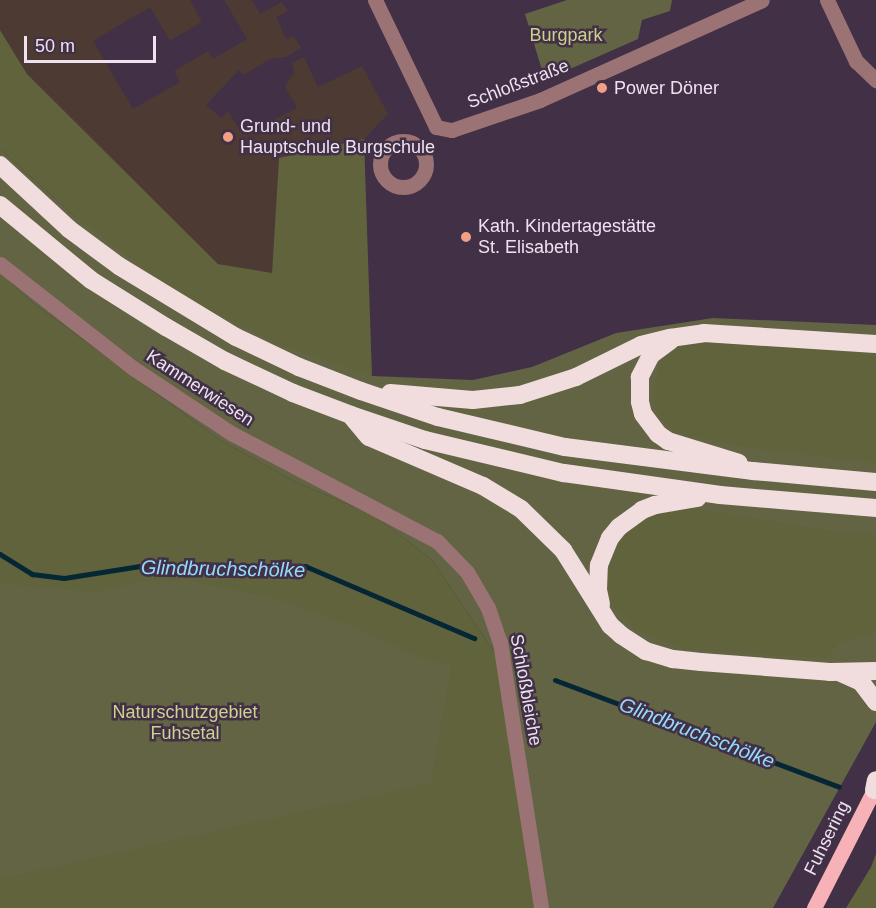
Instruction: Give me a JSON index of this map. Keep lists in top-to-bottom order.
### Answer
{
  "streets": {
    "main road": ["Fuhsering"],
    "street": ["Schloßstraße", "Kammerwiesen", "Schloßbleiche"]
  },
  "crossings": [
    ["Kammerwiesen", "Schloßbleiche"]
  ],
  "water": ["Glindbruchschölke"],
  "parks": ["Burgpark", "Naturschutzgebiet Fuhsetal"],
  "places": ["Power Döner", "Grund- und Hauptschule Burgschule", "Kath. Kindertagestätte St. Elisabeth"],
  "scale_bar": "50 m"
}
